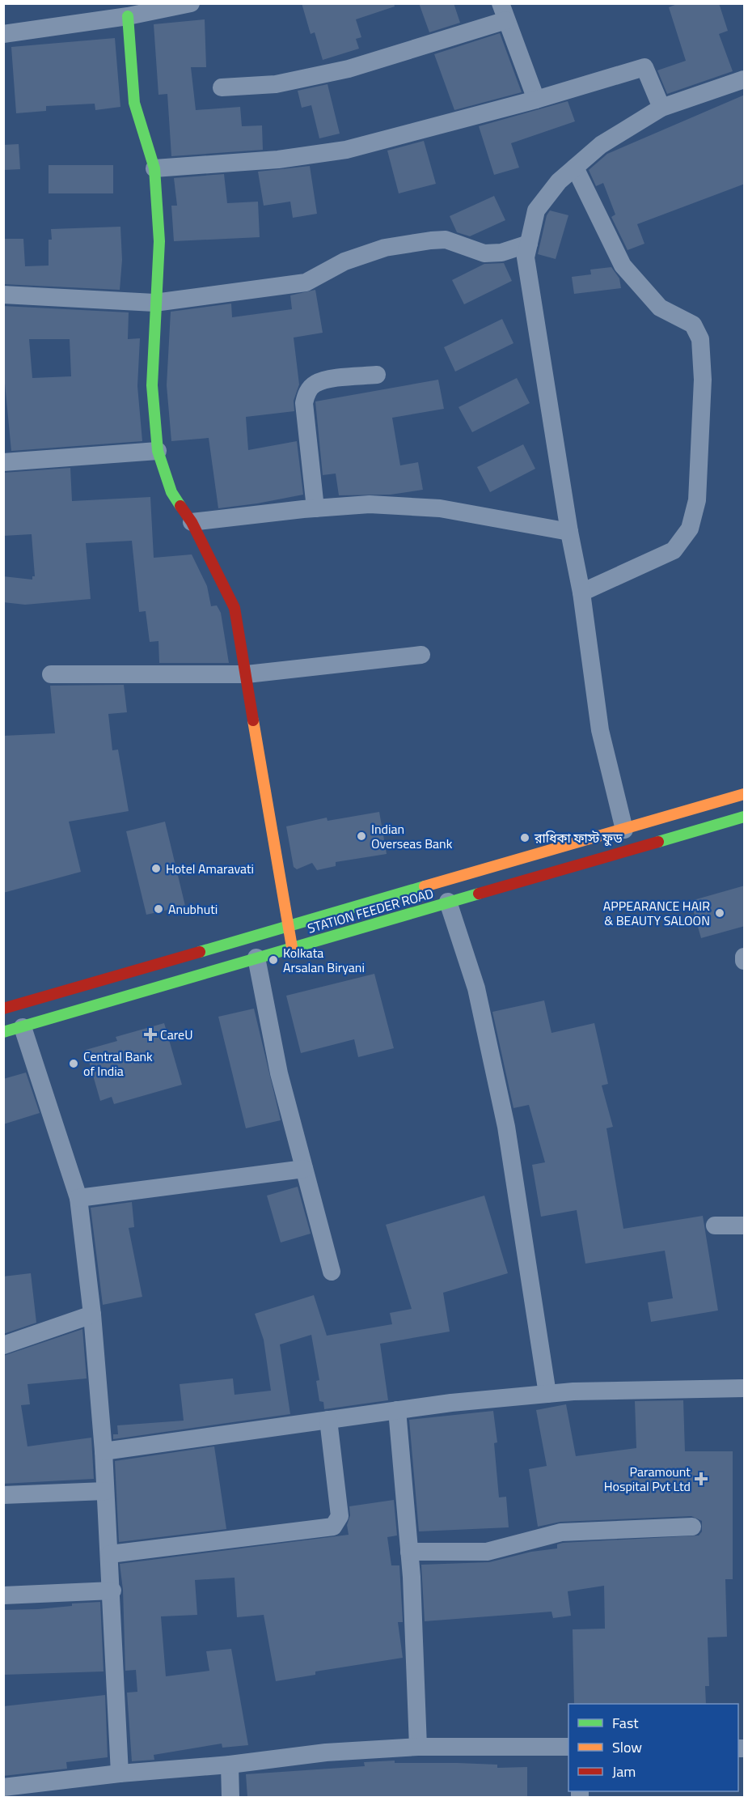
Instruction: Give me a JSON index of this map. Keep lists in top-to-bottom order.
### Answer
{
  "streets": {
    "street": ["STATION FEEDER ROAD"]
  },
  "places": {
    "other": [
      "Indian Overseas Bank",
      "রাধিকা ফাস্ট ফুড",
      "Hotel Amaravati",
      "Anubhuti",
      "APPEARANCE HAIR & BEAUTY SALOON",
      "Kolkata Arsalan Biryani",
      "Central Bank of India"
    ],
    "health": ["CareU", "Paramount Hospital Pvt Ltd"]
  },
  "legend": ["Fast", "Slow", "Jam"]
}
